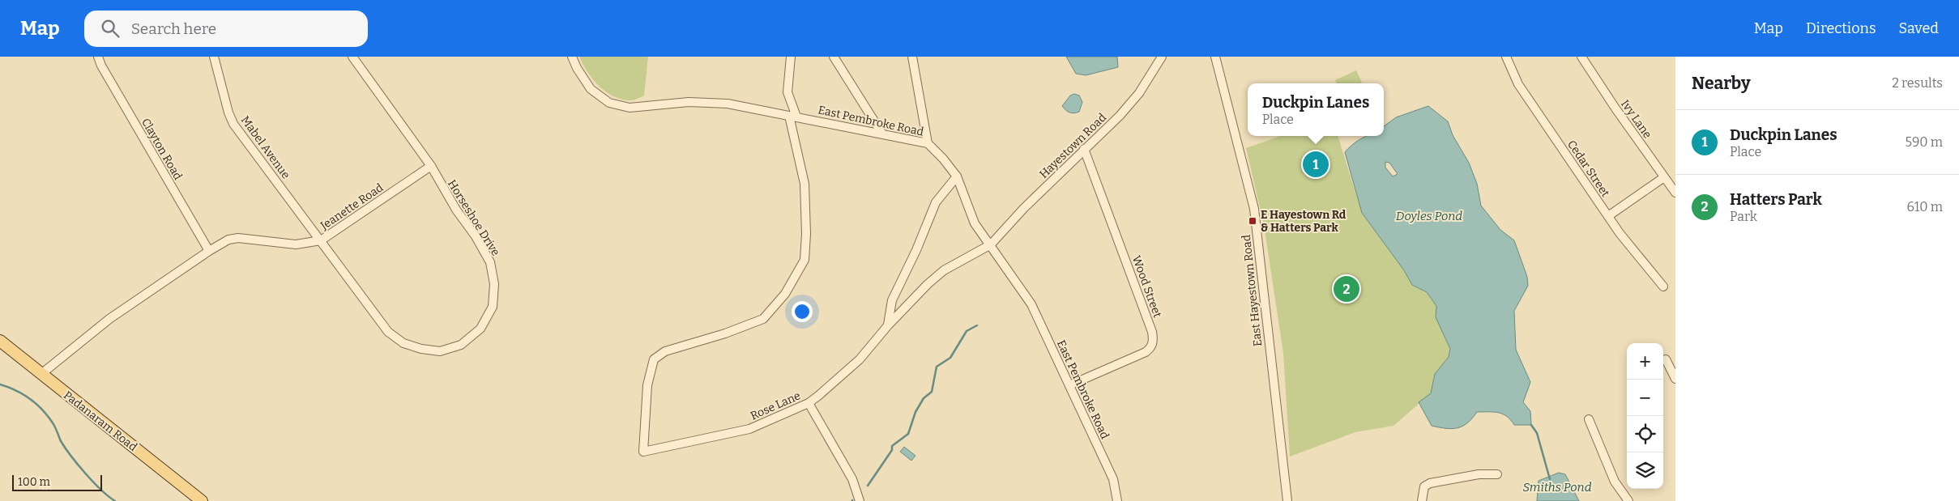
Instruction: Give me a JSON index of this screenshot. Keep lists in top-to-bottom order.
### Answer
{
  "streets": {
    "main road": ["Padanaram Road"],
    "street": [
      "Ivy Lane",
      "East Pembroke Road",
      "Hayestown Road",
      "Mabel Avenue",
      "Clayton Road",
      "Cedar Street",
      "Jeanette Road",
      "Horseshoe Drive",
      "Wood Street",
      "East Hayestown Road",
      "Rose Lane"
    ]
  },
  "crossings": [
    ["East Pembroke Road", "Hayestown Road"],
    ["East Pembroke Road", "Wood Street"],
    ["East Pembroke Road", "Rose Lane"],
    ["Hayestown Road", "Wood Street"],
    ["Hayestown Road", "Rose Lane"],
    ["Mabel Avenue", "Jeanette Road"],
    ["Mabel Avenue", "Horseshoe Drive"],
    ["Clayton Road", "Jeanette Road"],
    ["Jeanette Road", "Horseshoe Drive"],
    ["Jeanette Road", "Padanaram Road"]
  ],
  "water": ["Doyles Pond", "Smiths Pond"],
  "places": {
    "transit": ["E Hayestown Rd & Hatters Park"]
  },
  "scale_bar": "100 m",
  "page": {
    "header": "Map",
    "search": "Search here",
    "nav": ["Map", "Directions", "Saved"],
    "heading": ["Nearby", "2 results"],
    "popup": ["Duckpin Lanes", "Place"],
    "list": [
      {
        "mark": "1",
        "name": "Duckpin Lanes",
        "note": "Place",
        "value": "590 m"
      },
      {
        "mark": "2",
        "name": "Hatters Park",
        "note": "Park",
        "value": "610 m"
      }
    ],
    "pins": ["1", "2"],
    "map_buttons": ["+", "−"],
    "scale": "100 m"
  }
}
